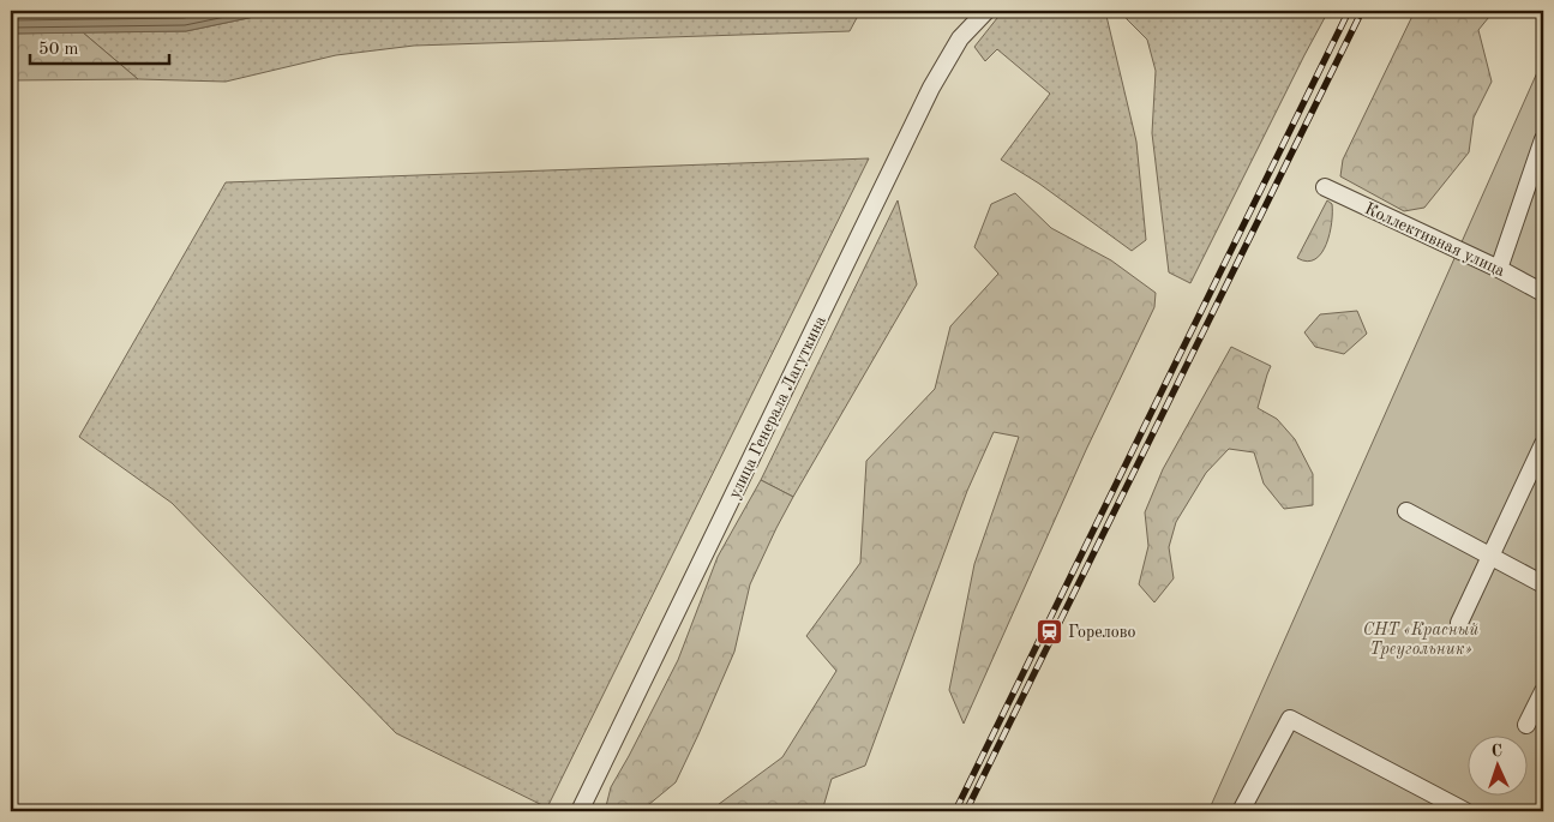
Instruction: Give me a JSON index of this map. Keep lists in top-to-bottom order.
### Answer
{
  "streets": {
    "street": ["Коллективная улица", "улица Генерала Лагуткина"]
  },
  "parks": ["СНТ «Красный Треугольник»"],
  "places": {
    "station": ["Горелово"]
  },
  "scale_bar": "50 m",
  "north": "top"
}
